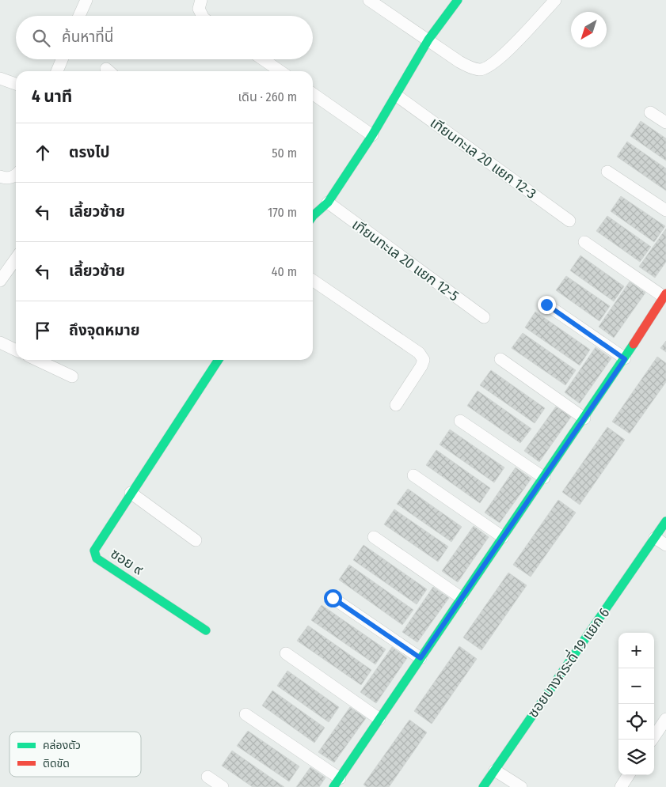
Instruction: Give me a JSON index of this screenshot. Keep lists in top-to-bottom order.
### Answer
{
  "streets": {
    "street": [
      "เทียนทะเล 20 แยก 12-3",
      "เทียนทะเล 20 แยก 12-5",
      "ซอย ๙",
      "ซอยบางกระดี่ 19 แยก 6"
    ]
  },
  "legend": ["คล่องตัว", "ติดขัด"],
  "north": "bottom left",
  "page": {
    "search": "ค้นหาที่นี่",
    "heading": ["4 นาที", "เดิน · 260 m"],
    "list": [
      ["ตรงไป", "50 m"],
      ["เลี้ยวซ้าย", "170 m"],
      ["เลี้ยวซ้าย", "40 m"],
      "ถึงจุดหมาย"
    ],
    "map_buttons": ["+", "−"]
  }
}
